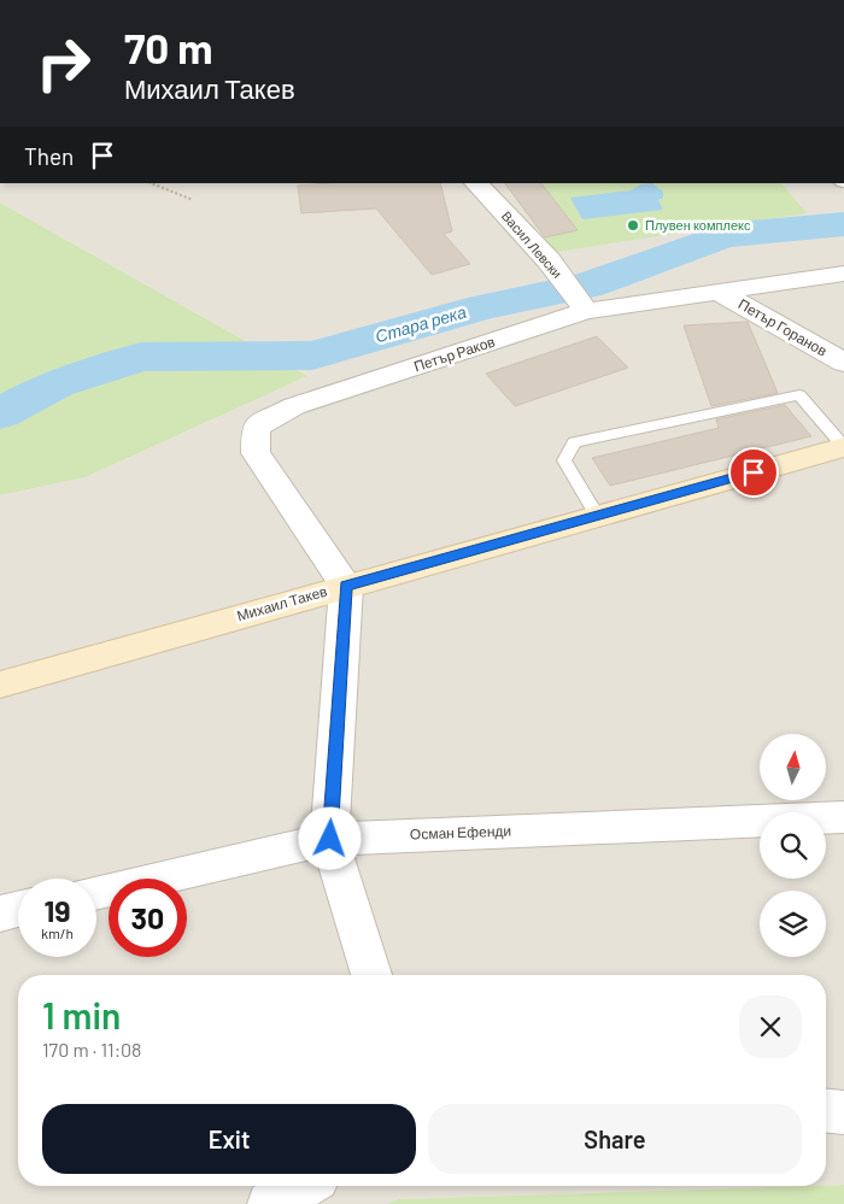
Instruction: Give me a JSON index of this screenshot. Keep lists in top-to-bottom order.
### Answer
{
  "streets": {
    "main road": ["Михаил Такев"],
    "street": [
      "Васил Левски",
      "Петър Горанов",
      "Петър Раков",
      "Осман Ефенди"
    ]
  },
  "crossings": [
    ["Васил Левски", "Петър Раков"],
    ["Петър Горанов", "Петър Раков"],
    ["Петър Раков", "Михаил Такев"]
  ],
  "water": ["Стара река"],
  "places": ["Плувен комплекс"],
  "north": "top",
  "page": {
    "turn": ["70 m", "Михаил Такев"],
    "then": "Then",
    "speed": "19 km/h",
    "limit": "30",
    "heading": ["1 min", "170 m · 11:08"],
    "buttons": ["Exit", "Share"]
  }
}
